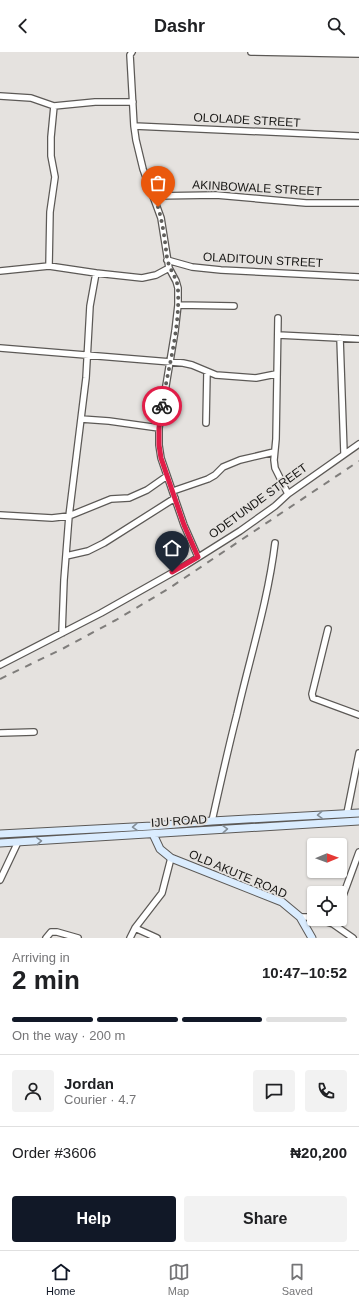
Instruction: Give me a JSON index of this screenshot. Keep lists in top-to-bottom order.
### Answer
{
  "streets": {
    "main road": ["IJU ROAD", "OLD AKUTE ROAD"],
    "street": [
      "OLOLADE STREET",
      "AKINBOWALE STREET",
      "OLADITOUN STREET",
      "ODETUNDE STREET"
    ]
  },
  "crossings": [
    ["IJU ROAD", "OLD AKUTE ROAD"]
  ],
  "north": "right",
  "page": {
    "header": "Dashr",
    "heading": ["2 min", "Arriving in", "10:47–10:52"],
    "panel": [
      "Jordan",
      "Courier · 4.7",
      "Order #3606",
      "₦20,200"
    ],
    "bar": "On the way · 200 m",
    "buttons": ["Help", "Share"],
    "tabs": ["Home", "Map", "Saved"]
  }
}
